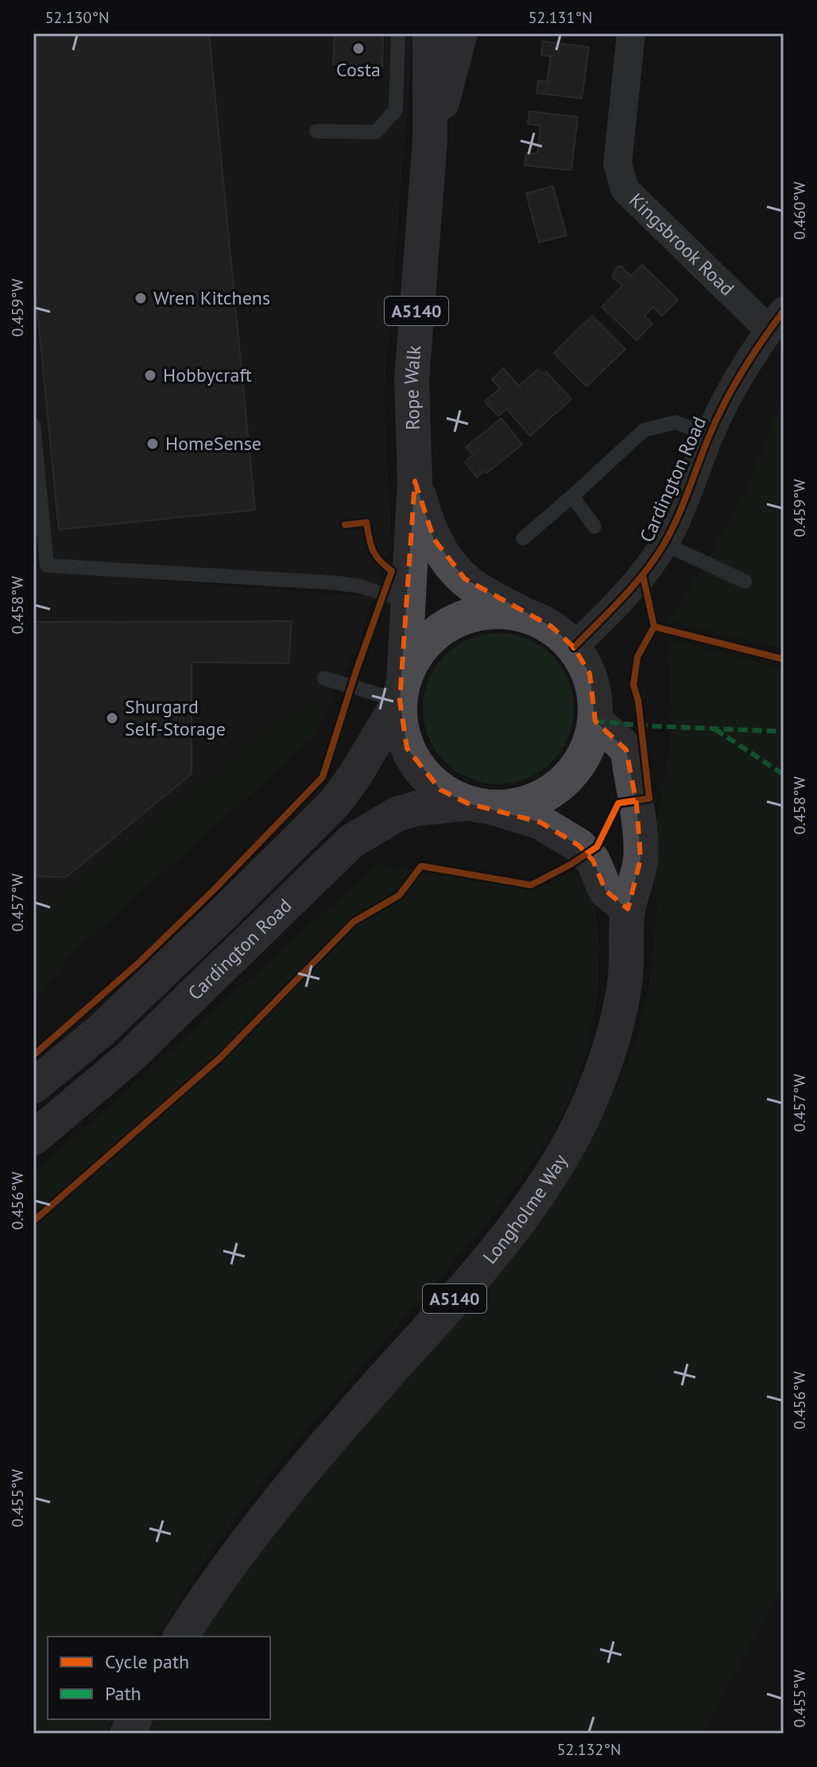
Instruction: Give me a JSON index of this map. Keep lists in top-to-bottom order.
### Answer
{
  "streets": {
    "main road": [
      "A5140",
      "Rope Walk",
      "Cardington Road",
      "Longholme Way"
    ],
    "street": ["Kingsbrook Road"]
  },
  "crossings": [
    ["Kingsbrook Road", "Cardington Road"],
    ["Rope Walk", "Cardington Road"],
    ["Rope Walk", "Longholme Way"],
    ["Cardington Road", "Longholme Way"]
  ],
  "places": [
    "Costa",
    "Wren Kitchens",
    "Hobbycraft",
    "HomeSense",
    "Shurgard Self-Storage"
  ],
  "legend": ["Cycle path", "Path"],
  "coordinates": [
    "52.130°N",
    "52.131°N",
    "0.460°W",
    "0.459°W",
    "0.458°W",
    "0.457°W",
    "0.456°W",
    "0.455°W",
    "52.132°N"
  ]
}
